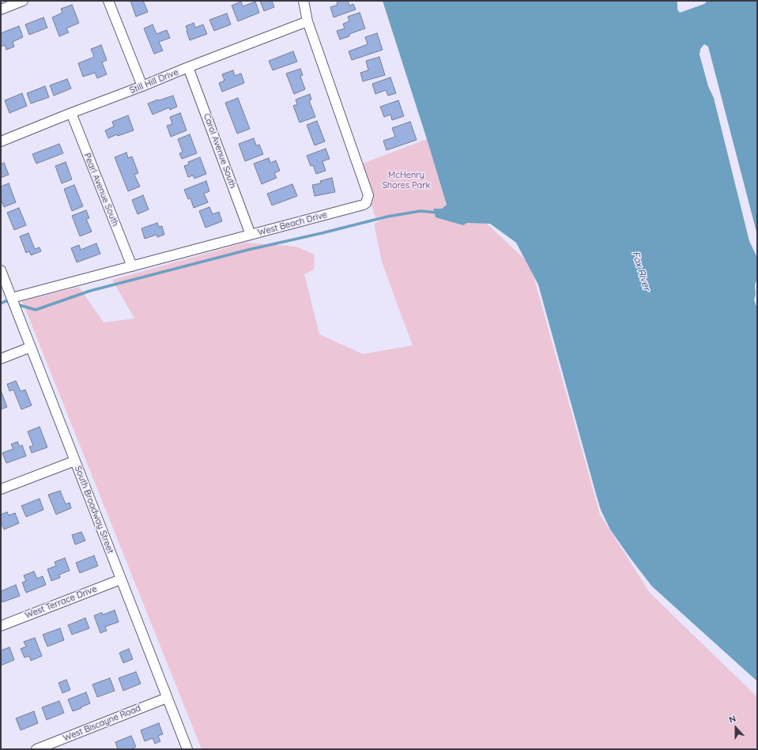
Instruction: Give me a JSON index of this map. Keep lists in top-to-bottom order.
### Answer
{
  "streets": {
    "street": [
      "Still Hill Drive",
      "Carol Avenue South",
      "Pearl Avenue South",
      "West Beach Drive",
      "South Broadway Street",
      "West Terrace Drive",
      "West Biscayne Road"
    ]
  },
  "crossings": [
    ["Still Hill Drive", "Carol Avenue South"],
    ["Still Hill Drive", "Pearl Avenue South"],
    ["Still Hill Drive", "West Beach Drive"],
    ["Carol Avenue South", "West Beach Drive"],
    ["Pearl Avenue South", "West Beach Drive"],
    ["West Beach Drive", "South Broadway Street"],
    ["South Broadway Street", "West Terrace Drive"],
    ["South Broadway Street", "West Biscayne Road"]
  ],
  "water": ["Fox River"],
  "parks": ["McHenry Shores Park"],
  "north": "top"
}
